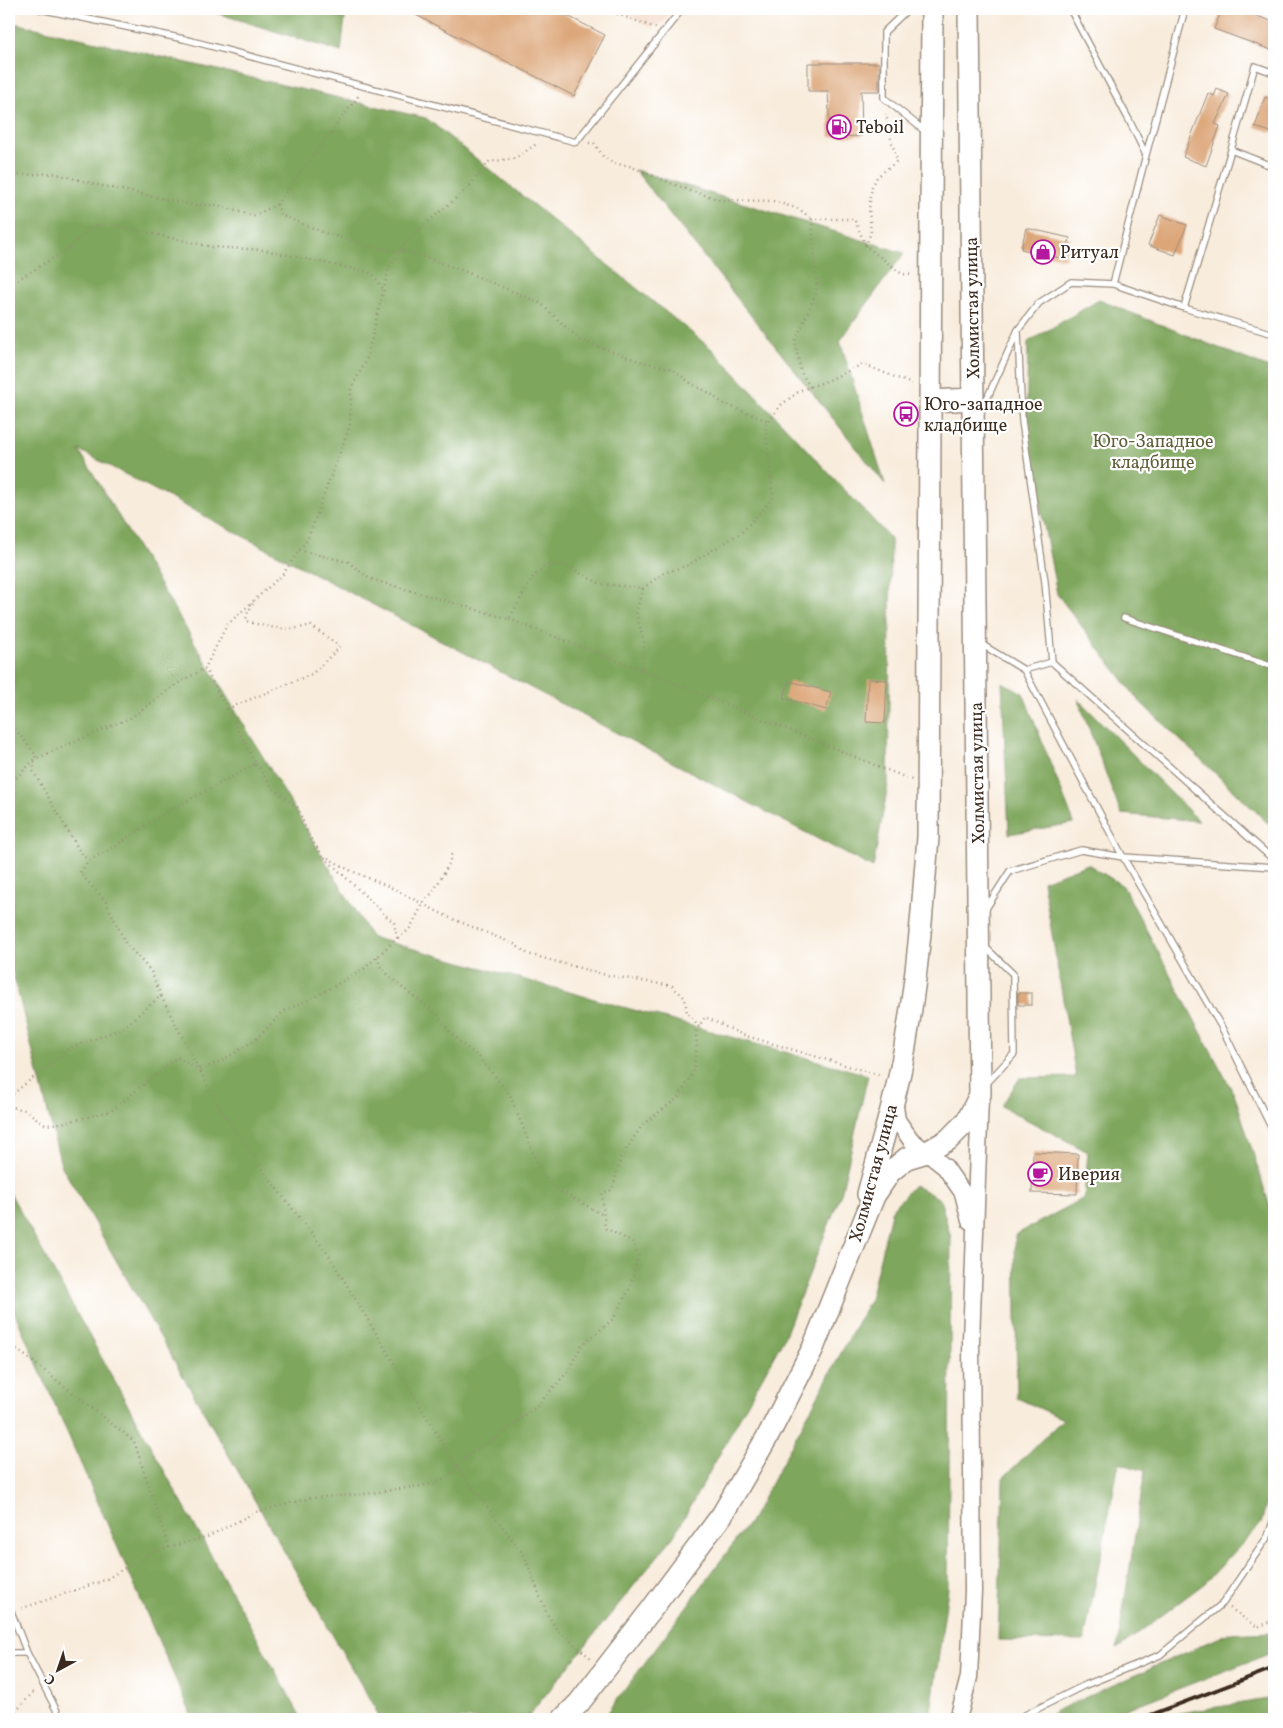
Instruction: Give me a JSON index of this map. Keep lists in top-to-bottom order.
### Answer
{
  "streets": {
    "highway": ["Холмистая улица"]
  },
  "parks": ["Юго-Западное кладбище"],
  "places": {
    "fuel station": ["Teboil"],
    "shop": ["Ритуал"],
    "bus stop": ["Юго-западное кладбище"],
    "cafe": ["Иверия"]
  },
  "north": "bottom left"
}
